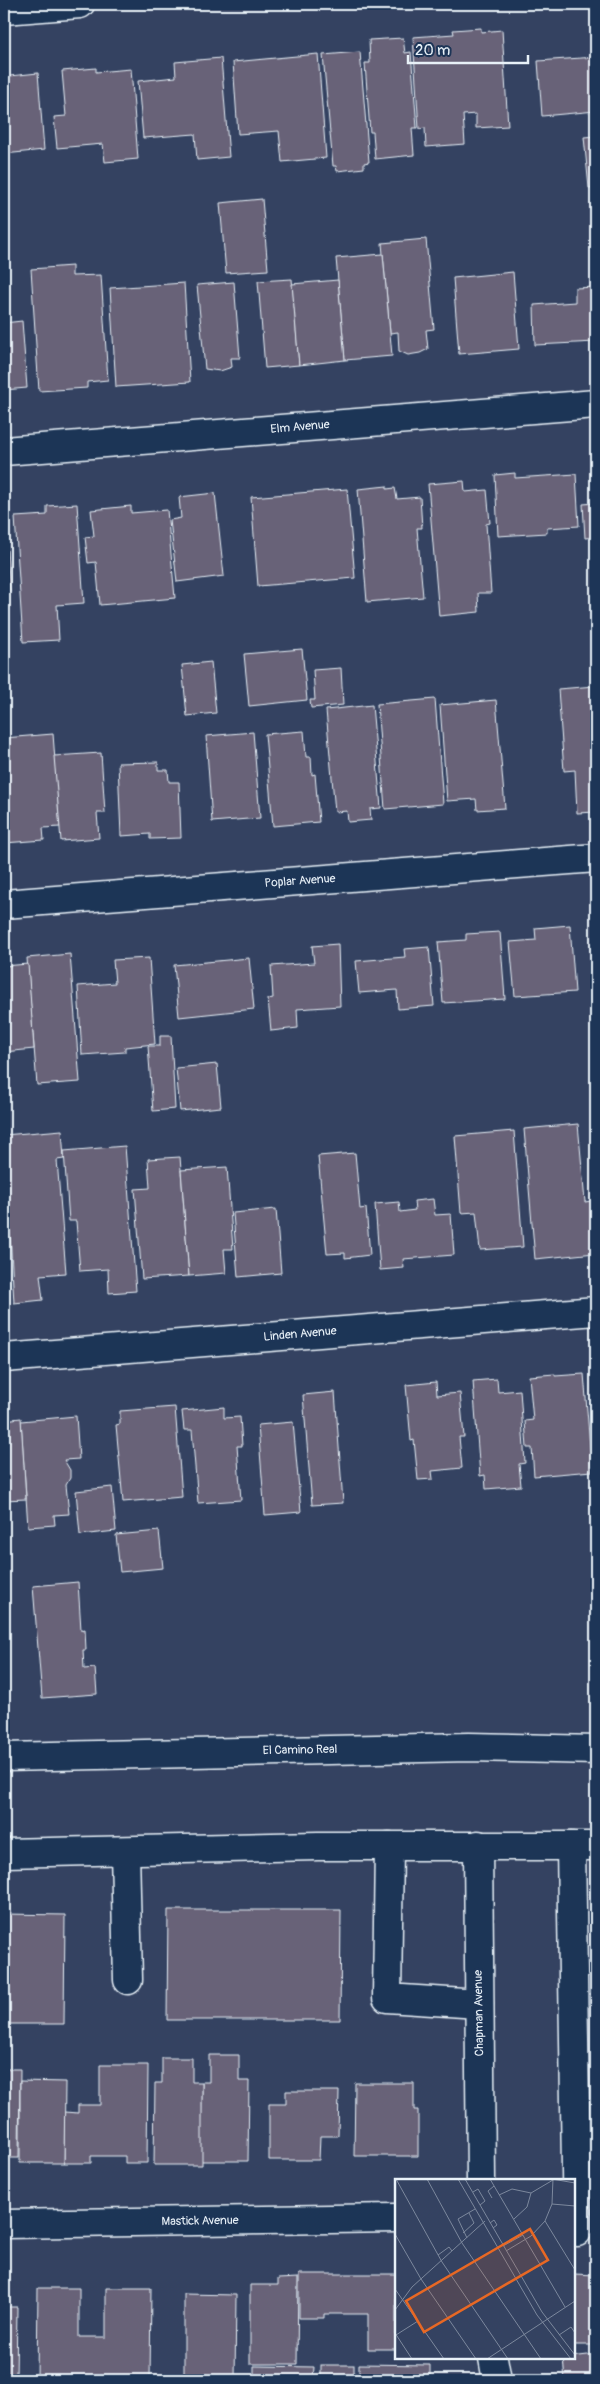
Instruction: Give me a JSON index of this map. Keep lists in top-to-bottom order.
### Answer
{
  "streets": {
    "street": [
      "Elm Avenue",
      "Poplar Avenue",
      "Linden Avenue",
      "El Camino Real",
      "Chapman Avenue",
      "Mastick Avenue"
    ]
  },
  "scale_bar": "20 m"
}
